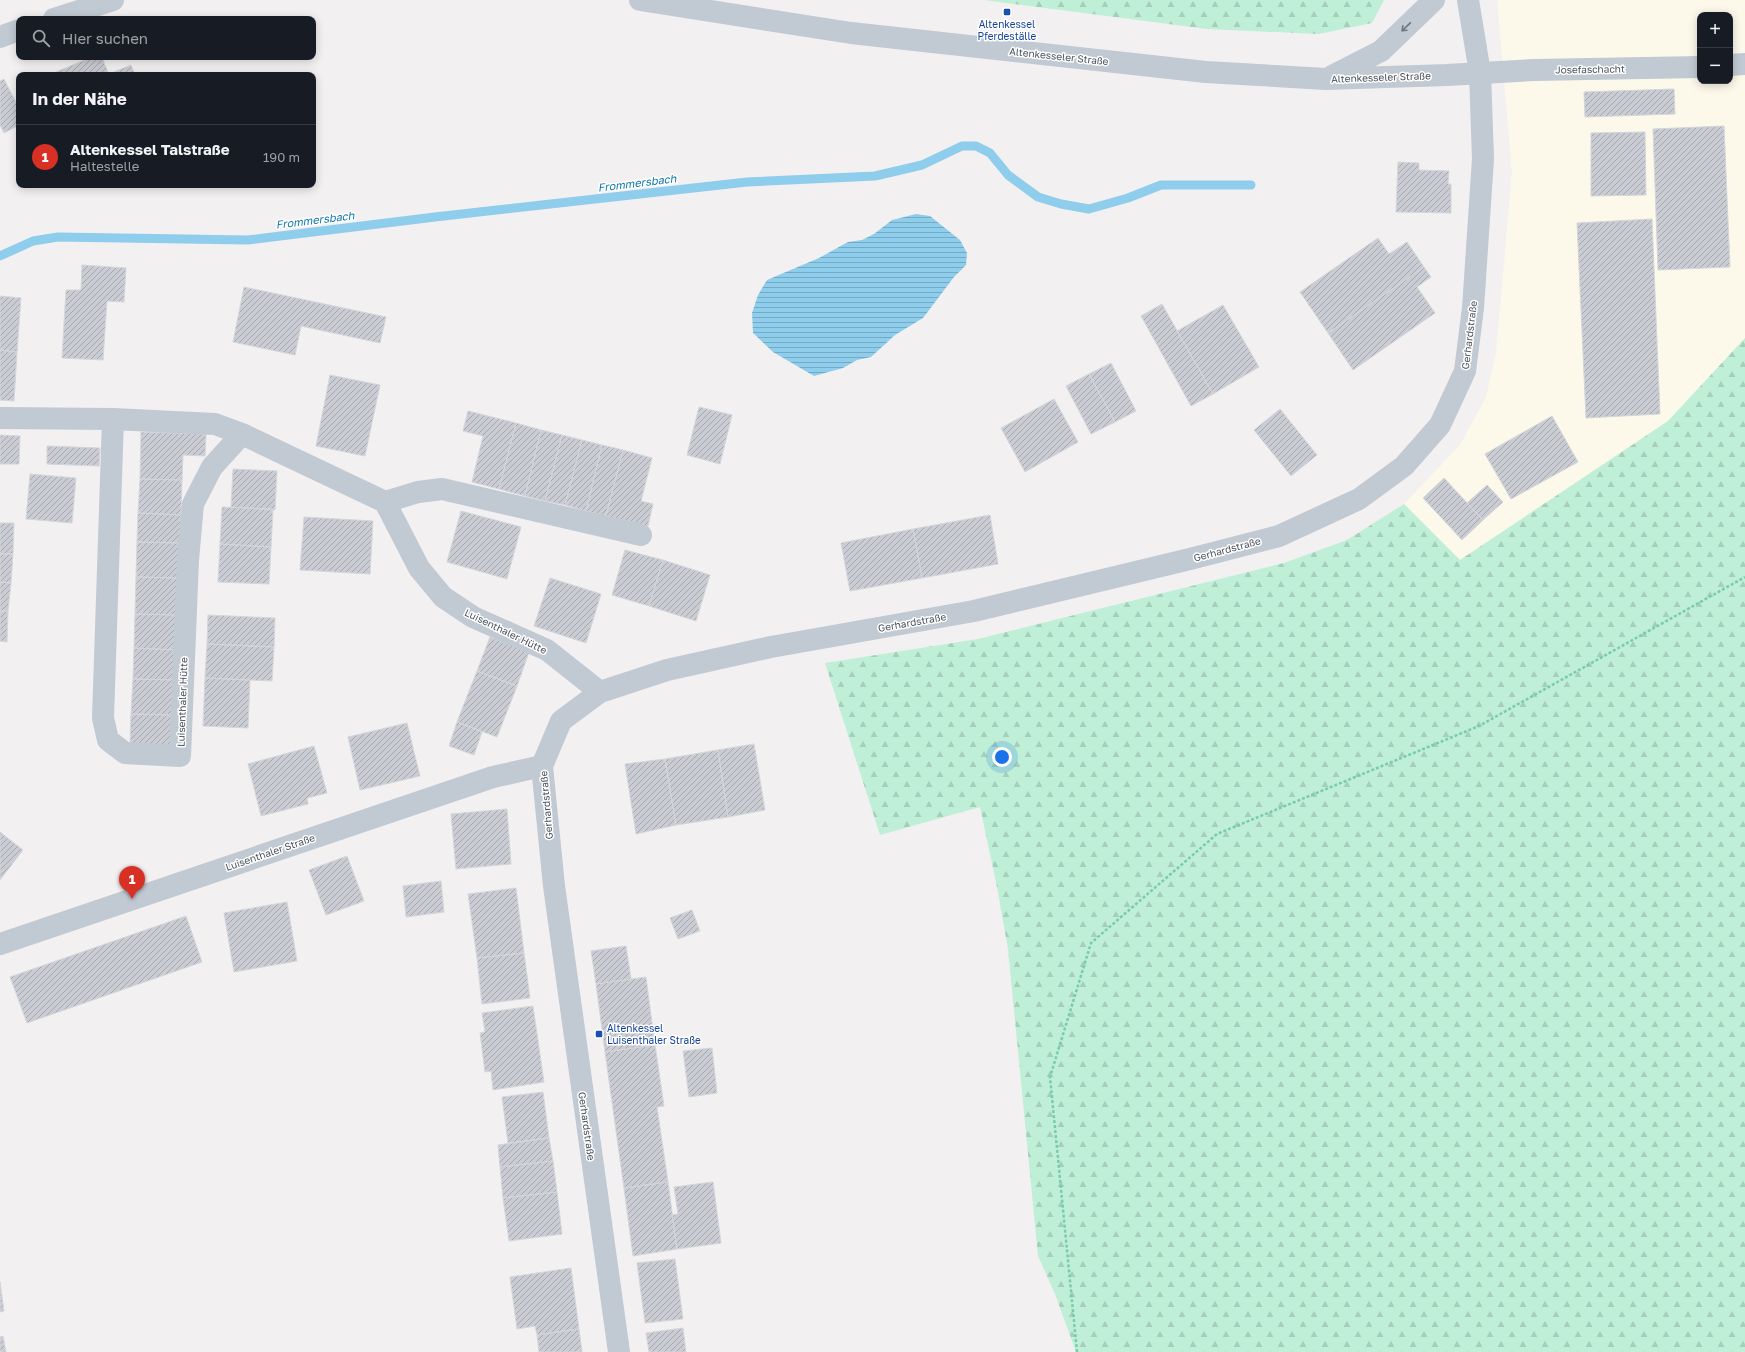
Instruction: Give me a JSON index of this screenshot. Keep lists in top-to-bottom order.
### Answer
{
  "streets": {
    "street": [
      "Altenkesseler Straße",
      "Josefaschacht",
      "Gerhardstraße",
      "Luisenthaler Hütte",
      "Luisenthaler Straße"
    ]
  },
  "crossings": [
    ["Altenkesseler Straße", "Josefaschacht"],
    ["Altenkesseler Straße", "Gerhardstraße"],
    ["Josefaschacht", "Gerhardstraße"],
    ["Gerhardstraße", "Luisenthaler Hütte"],
    ["Gerhardstraße", "Luisenthaler Straße"]
  ],
  "water": ["Frommersbach"],
  "places": {
    "transit": ["Altenkessel Pferdeställe", "Altenkessel Luisenthaler Straße"]
  },
  "page": {
    "map_buttons": ["+", "−"],
    "search": "Hier suchen",
    "heading": "In der Nähe",
    "list": [
      {
        "mark": "1",
        "name": "Altenkessel Talstraße",
        "note": "Haltestelle",
        "value": "190 m"
      }
    ],
    "pins": "1"
  }
}
